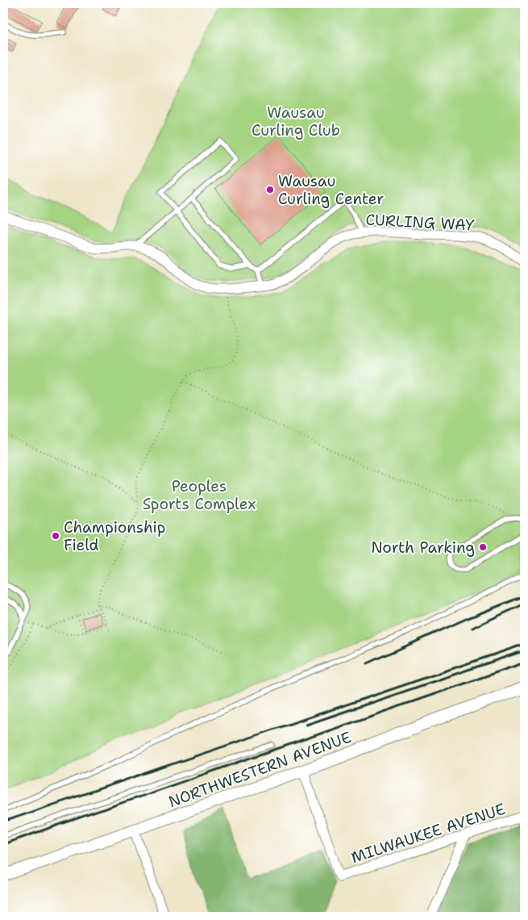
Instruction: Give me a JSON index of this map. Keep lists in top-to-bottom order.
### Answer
{
  "streets": {
    "street": ["CURLING WAY", "NORTHWESTERN AVENUE", "MILWAUKEE AVENUE"]
  },
  "crossings": [
    ["NORTHWESTERN AVENUE", "MILWAUKEE AVENUE"]
  ],
  "parks": ["Wausau Curling Club", "Peoples Sports Complex"],
  "places": ["Wausau Curling Center", "Championship Field", "North Parking"]
}
